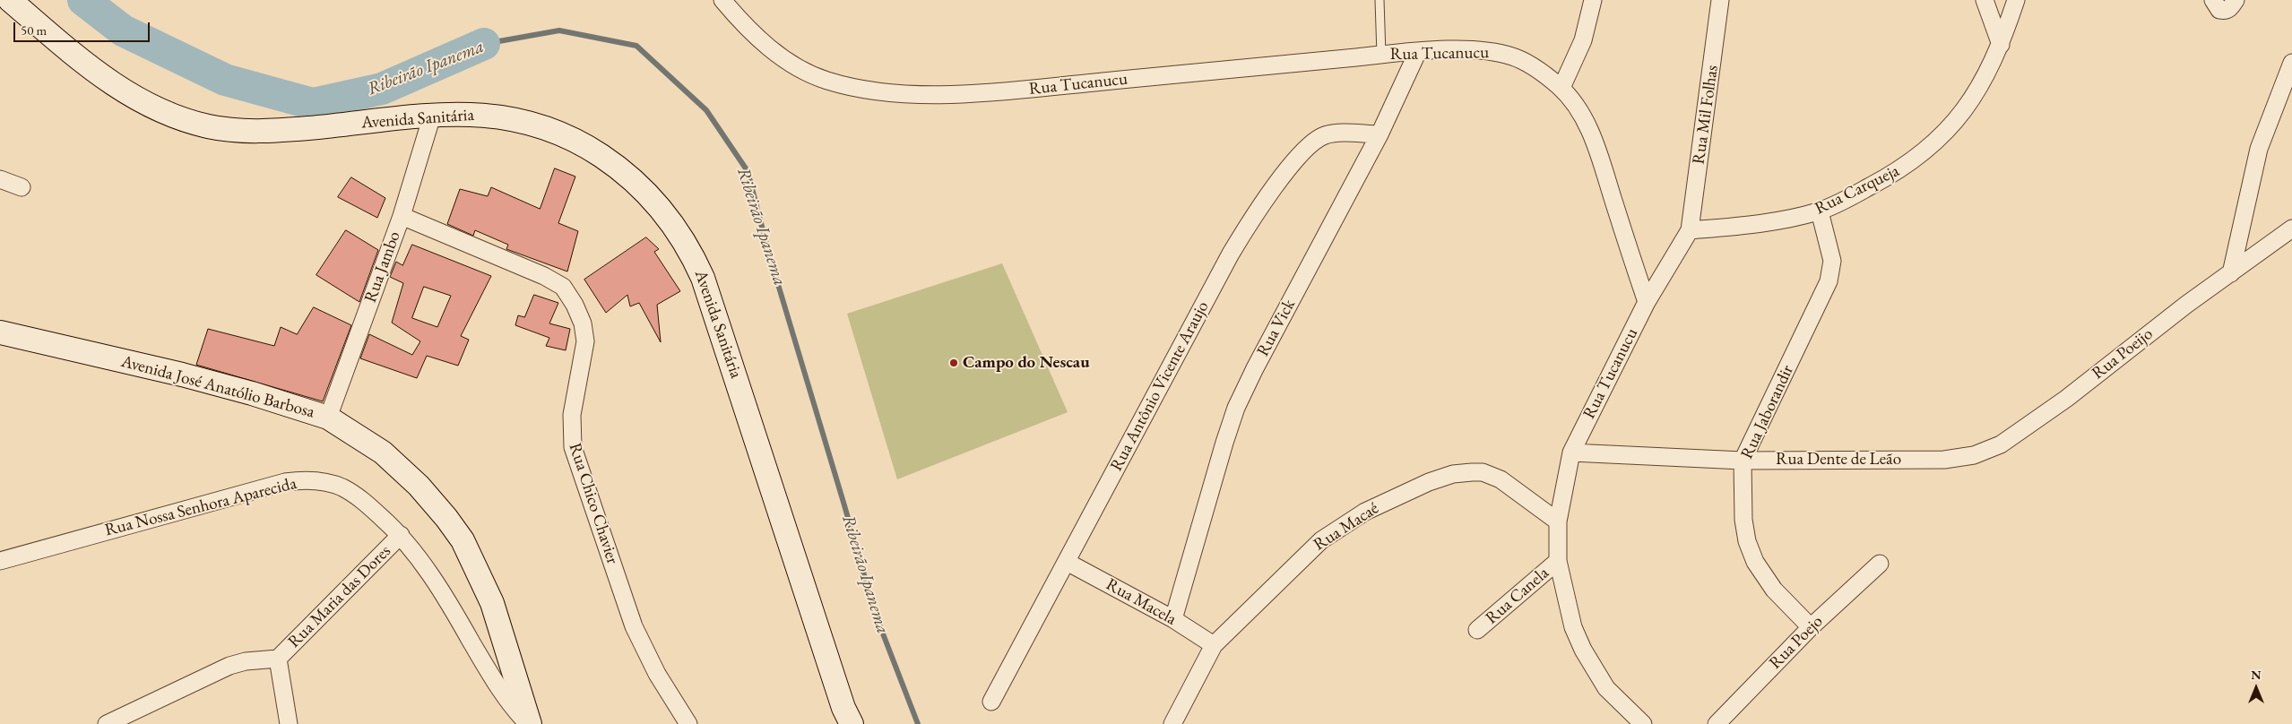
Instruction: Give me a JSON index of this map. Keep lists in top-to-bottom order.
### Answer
{
  "streets": {
    "street": [
      "Rua Tucanucu",
      "Rua Mil Folhas",
      "Avenida Sanitária",
      "Rua Carqueja",
      "Rua Jambo",
      "Rua Vick",
      "Rua Poeijo",
      "Rua Antônio Vicente Araujo",
      "Avenida José Anatólio Barbosa",
      "Rua Jaborandir",
      "Rua Dente de Leão",
      "Rua Chico Chavier",
      "Rua Nossa Senhora Aparecida",
      "Rua Macaé",
      "Rua Canela",
      "Rua Maria das Dores",
      "Rua Macela",
      "Rua Poejo"
    ]
  },
  "crossings": [
    ["Rua Tucanucu", "Rua Vick"],
    ["Rua Tucanucu", "Rua Dente de Leão"],
    ["Rua Tucanucu", "Rua Macaé"],
    ["Rua Tucanucu", "Rua Canela"],
    ["Rua Mil Folhas", "Rua Carqueja"],
    ["Avenida Sanitária", "Rua Jambo"],
    ["Rua Carqueja", "Rua Jaborandir"],
    ["Rua Jambo", "Avenida José Anatólio Barbosa"],
    ["Rua Jambo", "Rua Chico Chavier"],
    ["Rua Vick", "Rua Antônio Vicente Araujo"],
    ["Rua Vick", "Rua Macela"],
    ["Rua Poeijo", "Rua Dente de Leão"],
    ["Rua Antônio Vicente Araujo", "Rua Macela"],
    ["Avenida José Anatólio Barbosa", "Rua Nossa Senhora Aparecida"],
    ["Rua Jaborandir", "Rua Dente de Leão"],
    ["Rua Jaborandir", "Rua Poejo"],
    ["Rua Nossa Senhora Aparecida", "Rua Maria das Dores"],
    ["Rua Macaé", "Rua Macela"]
  ],
  "water": ["Ribeirão Ipanema"],
  "places": ["Campo do Nescau"],
  "scale_bar": "50 m",
  "north": "top"
}
